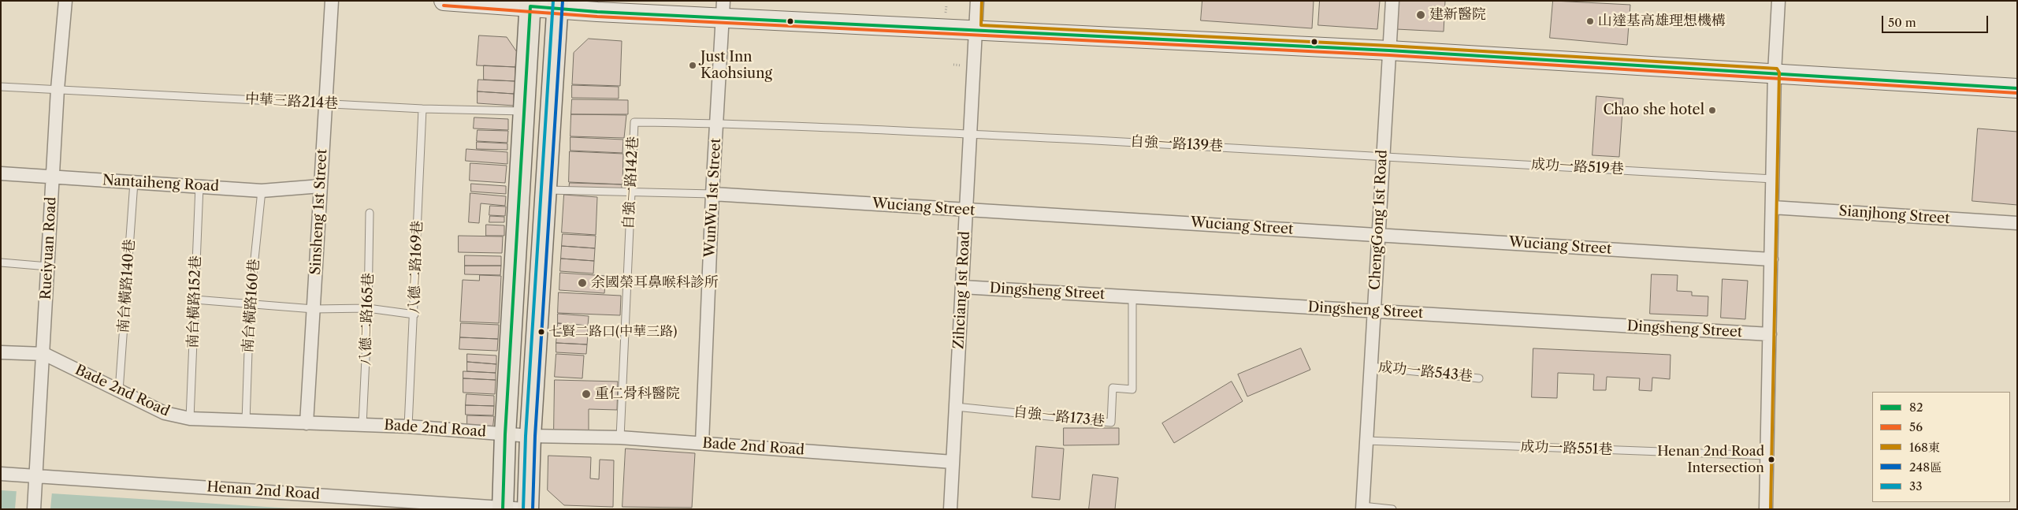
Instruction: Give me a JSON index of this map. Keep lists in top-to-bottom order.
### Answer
{
  "streets": {
    "street": [
      "Nantaiheng Road",
      "WunWu 1st Street",
      "Wuciang Street",
      "Sinsheng 1st Street",
      "Sianjhong Street",
      "ChengGong 1st Road",
      "Rueiyuan Road",
      "Zihciang 1st Road",
      "Dingsheng Street",
      "Bade 2nd Road",
      "Henan 2nd Road"
    ],
    "lane": [
      "中華三路214巷",
      "自強一路139巷",
      "成功一路519巷",
      "自強一路142巷",
      "八德二路169巷",
      "南台橫路140巷",
      "南台橫路152巷",
      "南台橫路160巷",
      "八德二路165巷",
      "成功一路543巷",
      "自強一路173巷",
      "成功一路551巷"
    ]
  },
  "crossings": [
    ["中華三路214巷", "Sinsheng 1st Street"],
    ["中華三路214巷", "Rueiyuan Road"],
    ["中華三路214巷", "八德二路169巷"],
    ["自強一路139巷", "成功一路519巷"],
    ["自強一路139巷", "自強一路142巷"],
    ["自強一路139巷", "ChengGong 1st Road"],
    ["自強一路139巷", "Zihciang 1st Road"],
    ["成功一路519巷", "ChengGong 1st Road"],
    ["自強一路142巷", "WunWu 1st Street"],
    ["自強一路142巷", "Zihciang 1st Road"],
    ["自強一路142巷", "Bade 2nd Road"],
    ["Nantaiheng Road", "Sinsheng 1st Street"],
    ["Nantaiheng Road", "Rueiyuan Road"],
    ["Nantaiheng Road", "南台橫路140巷"],
    ["Nantaiheng Road", "南台橫路152巷"],
    ["Nantaiheng Road", "南台橫路160巷"],
    ["WunWu 1st Street", "Wuciang Street"],
    ["WunWu 1st Street", "Bade 2nd Road"],
    ["Wuciang Street", "ChengGong 1st Road"],
    ["Wuciang Street", "Zihciang 1st Road"],
    ["Sinsheng 1st Street", "Bade 2nd Road"],
    ["ChengGong 1st Road", "Dingsheng Street"],
    ["ChengGong 1st Road", "成功一路543巷"],
    ["ChengGong 1st Road", "成功一路551巷"],
    ["Rueiyuan Road", "Bade 2nd Road"],
    ["Rueiyuan Road", "Henan 2nd Road"],
    ["八德二路169巷", "Bade 2nd Road"],
    ["南台橫路140巷", "Bade 2nd Road"],
    ["Zihciang 1st Road", "Dingsheng Street"],
    ["Zihciang 1st Road", "Bade 2nd Road"],
    ["Zihciang 1st Road", "自強一路173巷"],
    ["Dingsheng Street", "自強一路173巷"],
    ["南台橫路152巷", "Bade 2nd Road"],
    ["南台橫路160巷", "Bade 2nd Road"],
    ["八德二路165巷", "Bade 2nd Road"]
  ],
  "places": [
    "建新醫院",
    "山達基高雄理想機構",
    "Just Inn Kaohsiung",
    "Chao she hotel",
    "余國榮耳鼻喉科診所",
    "七賢二路口(中華三路)",
    "重仁骨科醫院",
    "Henan 2nd Road Intersection"
  ],
  "lines": [
    "transit line 168東",
    "transit line 248區",
    "transit line 33",
    "transit line 56",
    "transit line 82"
  ],
  "legend": [
    "82",
    "56",
    "168東",
    "248區",
    "33"
  ],
  "scale_bar": "50 m"
}
